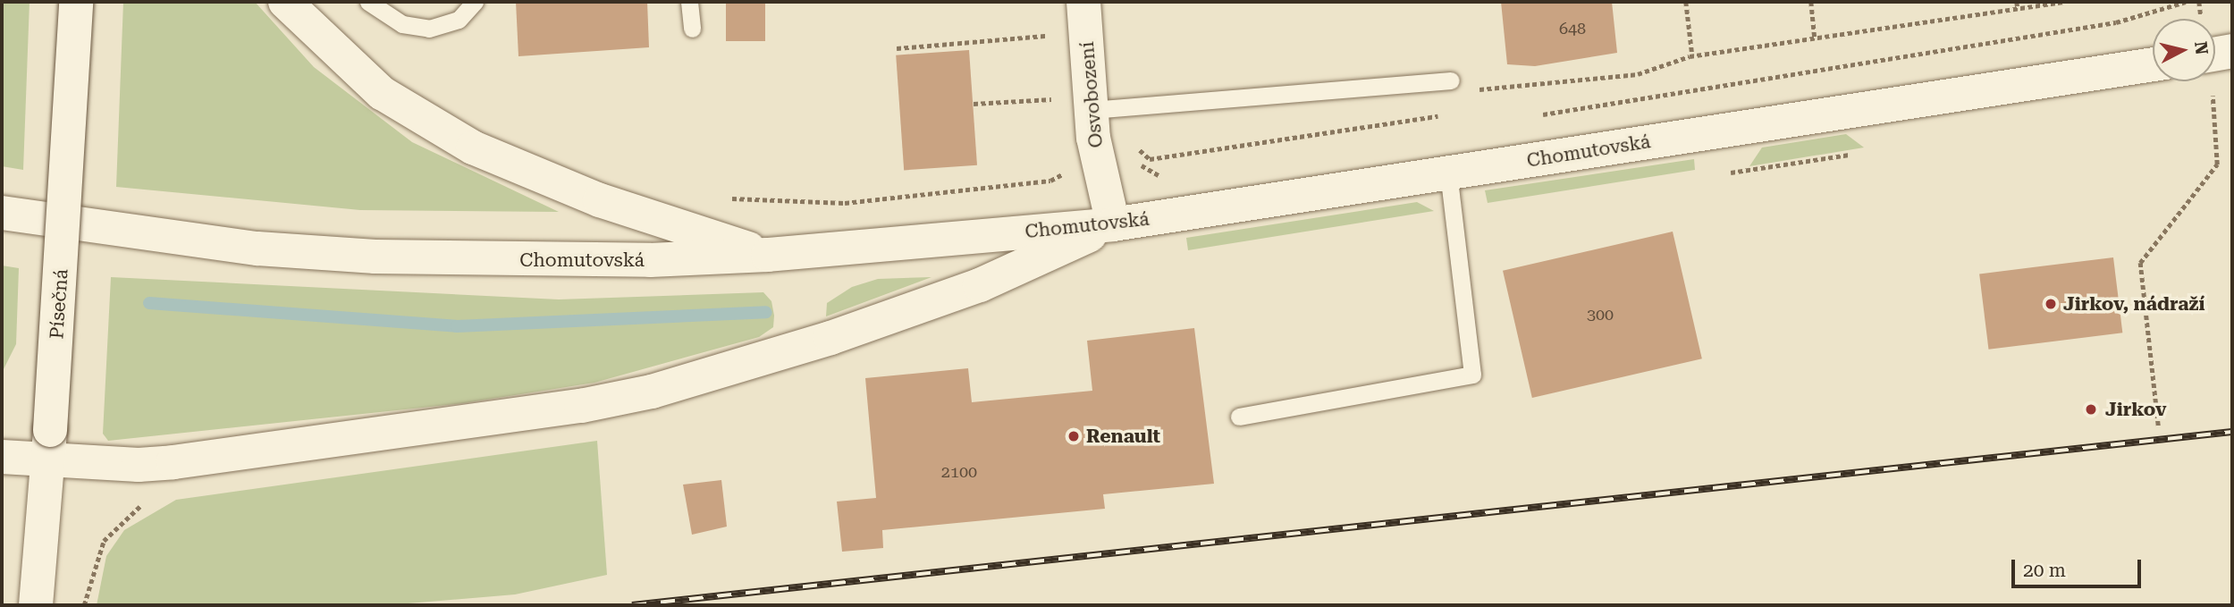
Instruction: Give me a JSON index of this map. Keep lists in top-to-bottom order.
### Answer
{
  "streets": {
    "street": ["Osvobození", "Chomutovská", "Písečná"]
  },
  "crossings": [
    ["Osvobození", "Chomutovská"]
  ],
  "places": ["Jirkov, nádraží", "Jirkov", "Renault"],
  "house_numbers": ["648", "300", "2100"],
  "scale_bar": "20 m",
  "north": "right"
}
